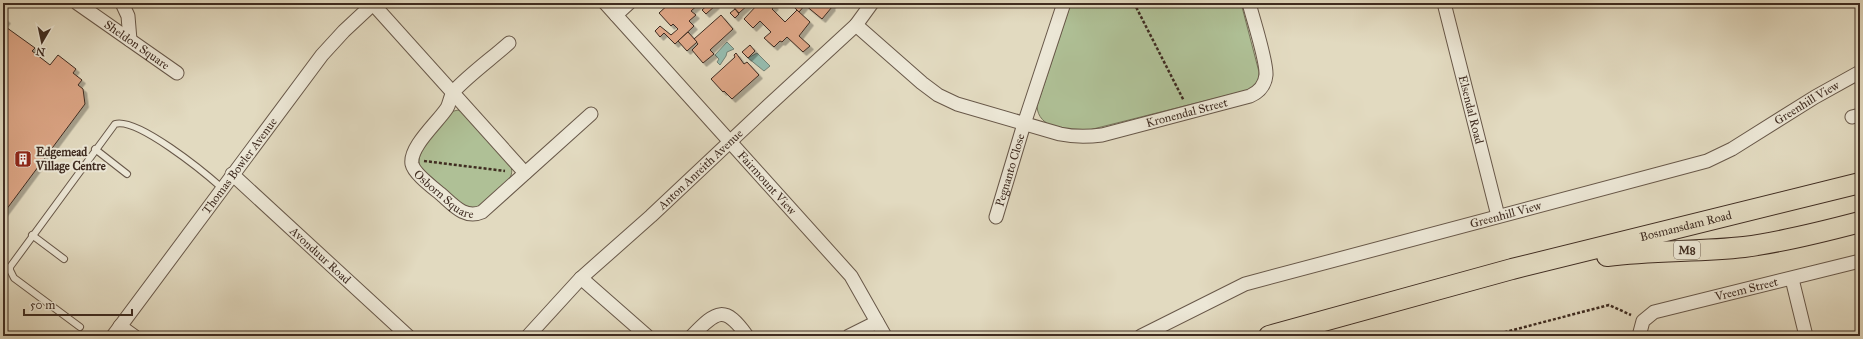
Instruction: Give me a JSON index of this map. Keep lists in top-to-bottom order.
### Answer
{
  "streets": {
    "main road": ["Bosmansdam Road", "M8"],
    "street": [
      "Sheldon Square",
      "Greenhill View",
      "Elsendal Road",
      "Kronendal Street",
      "Thomas Bowler Avenue",
      "Anton Anreith Avenue",
      "Pegnanto Close",
      "Fairmount View",
      "Osborn Square",
      "Avonduur Road",
      "Vreem Street"
    ]
  },
  "crossings": [
    ["Greenhill View", "Elsendal Road"],
    ["Kronendal Street", "Anton Anreith Avenue"],
    ["Kronendal Street", "Pegnanto Close"],
    ["Thomas Bowler Avenue", "Avonduur Road"],
    ["Anton Anreith Avenue", "Fairmount View"]
  ],
  "places": {
    "building": ["Edgemead Village Centre"]
  },
  "scale_bar": "50 m",
  "north": "bottom"
}
